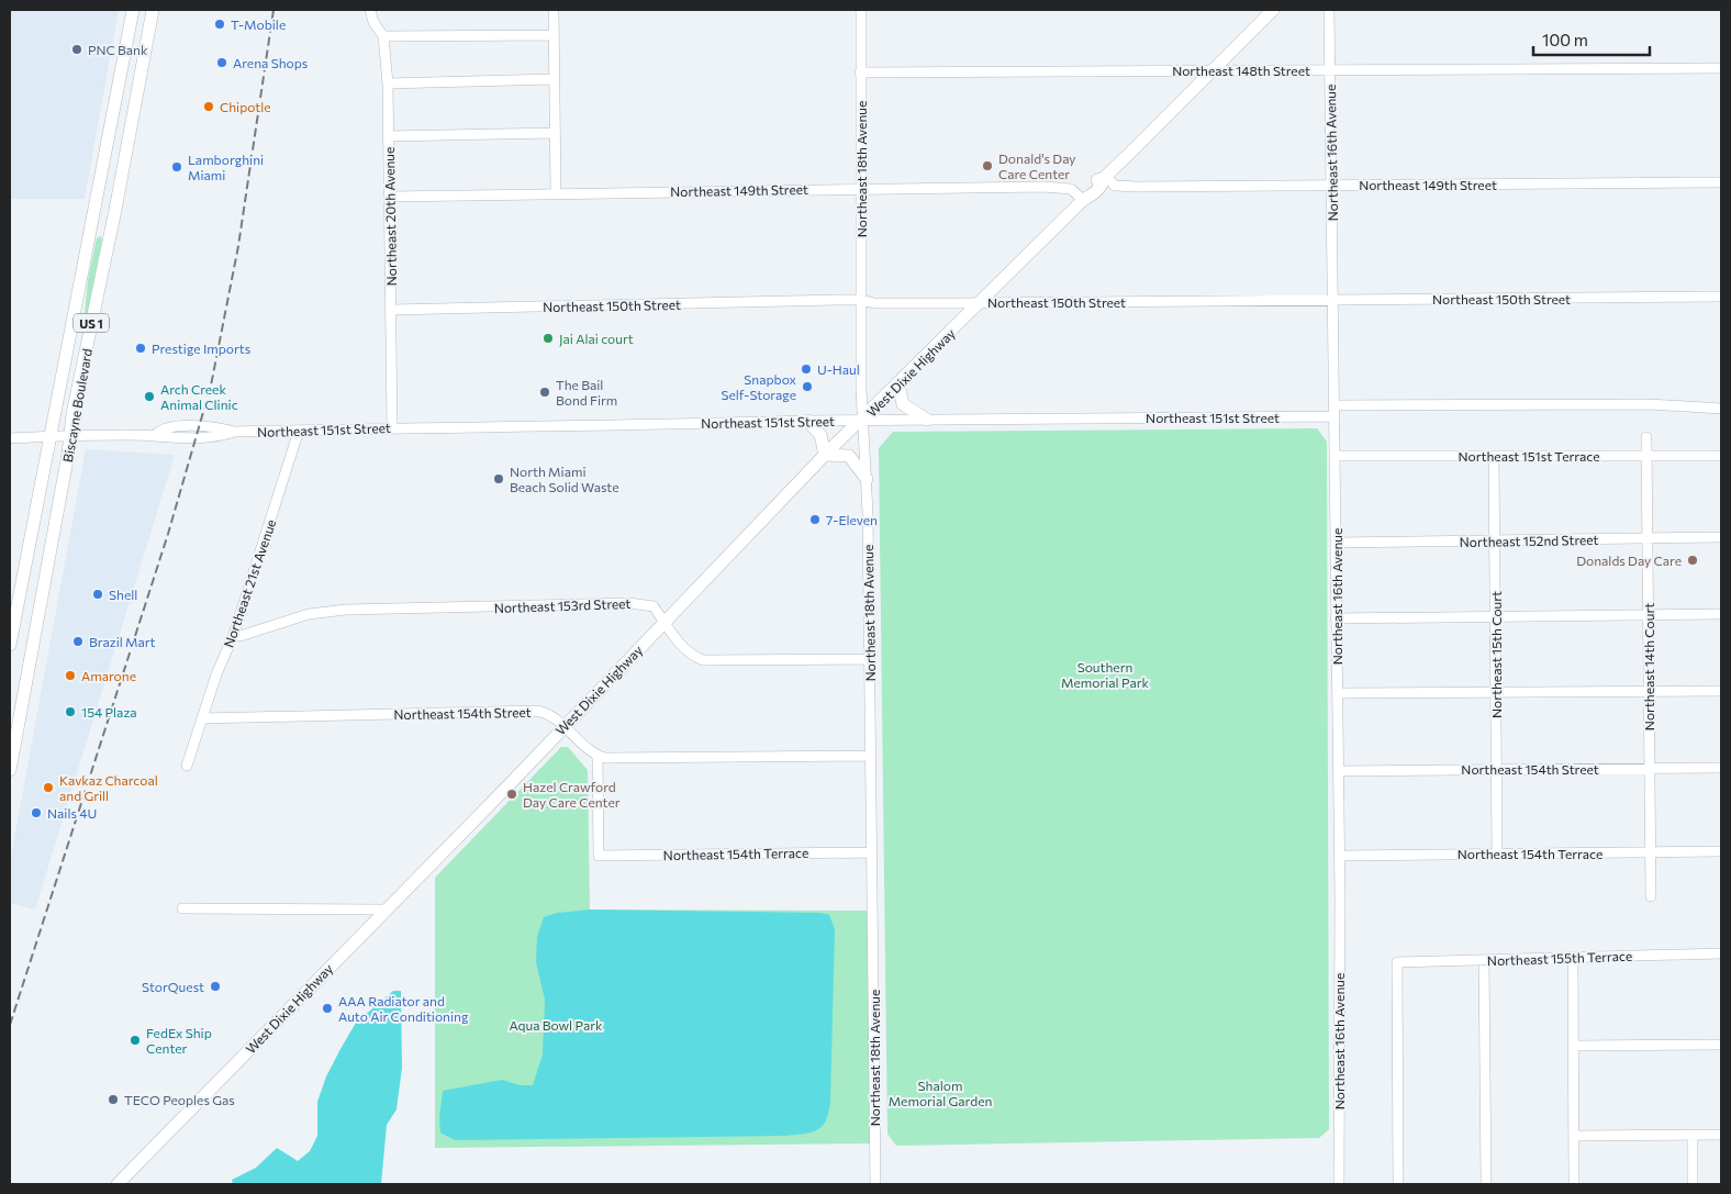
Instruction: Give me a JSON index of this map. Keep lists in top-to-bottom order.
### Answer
{
  "streets": {
    "main road": ["US 1", "West Dixie Highway", "Biscayne Boulevard"],
    "street": [
      "Northeast 148th Street",
      "Northeast 16th Avenue",
      "Northeast 18th Avenue",
      "Northeast 149th Street",
      "Northeast 20th Avenue",
      "Northeast 150th Street",
      "Northeast 151st Street",
      "Northeast 151st Terrace",
      "Northeast 152nd Street",
      "Northeast 21st Avenue",
      "Northeast 153rd Street",
      "Northeast 15th Court",
      "Northeast 14th Court",
      "Northeast 154th Street",
      "Northeast 154th Terrace",
      "Northeast 155th Terrace"
    ]
  },
  "crossings": [
    ["Northeast 148th Street", "Northeast 16th Avenue"],
    ["Northeast 148th Street", "Northeast 18th Avenue"],
    ["Northeast 148th Street", "West Dixie Highway"],
    ["Northeast 16th Avenue", "Northeast 149th Street"],
    ["Northeast 16th Avenue", "Northeast 150th Street"],
    ["Northeast 16th Avenue", "Northeast 151st Street"],
    ["Northeast 16th Avenue", "Northeast 151st Terrace"],
    ["Northeast 16th Avenue", "Northeast 152nd Street"],
    ["Northeast 16th Avenue", "Northeast 154th Street"],
    ["Northeast 16th Avenue", "Northeast 154th Terrace"],
    ["Northeast 18th Avenue", "Northeast 149th Street"],
    ["Northeast 18th Avenue", "Northeast 150th Street"],
    ["Northeast 18th Avenue", "West Dixie Highway"],
    ["Northeast 18th Avenue", "Northeast 151st Street"],
    ["Northeast 18th Avenue", "Northeast 153rd Street"],
    ["Northeast 18th Avenue", "Northeast 154th Terrace"],
    ["Northeast 149th Street", "Northeast 20th Avenue"],
    ["Northeast 149th Street", "West Dixie Highway"],
    ["Northeast 20th Avenue", "Northeast 150th Street"],
    ["Northeast 20th Avenue", "Northeast 151st Street"],
    ["Northeast 150th Street", "West Dixie Highway"],
    ["West Dixie Highway", "Northeast 151st Street"],
    ["West Dixie Highway", "Northeast 153rd Street"],
    ["West Dixie Highway", "Northeast 154th Street"],
    ["Biscayne Boulevard", "Northeast 151st Street"],
    ["Northeast 151st Street", "Northeast 21st Avenue"],
    ["Northeast 151st Terrace", "Northeast 15th Court"],
    ["Northeast 151st Terrace", "Northeast 14th Court"],
    ["Northeast 152nd Street", "Northeast 15th Court"],
    ["Northeast 152nd Street", "Northeast 14th Court"],
    ["Northeast 21st Avenue", "Northeast 153rd Street"],
    ["Northeast 21st Avenue", "Northeast 154th Street"],
    ["Northeast 15th Court", "Northeast 154th Street"],
    ["Northeast 15th Court", "Northeast 154th Terrace"],
    ["Northeast 14th Court", "Northeast 154th Street"],
    ["Northeast 14th Court", "Northeast 154th Terrace"],
    ["Northeast 154th Street", "Northeast 154th Terrace"]
  ],
  "parks": ["Southern Memorial Park", "Aqua Bowl Park", "Shalom Memorial Garden"],
  "places": [
    "T-Mobile",
    "PNC Bank",
    "Arena Shops",
    "Chipotle",
    "Donald's Day Care Center",
    "Lamborghini Miami",
    "Jai Alai court",
    "Prestige Imports",
    "U-Haul",
    "Snapbox Self-Storage",
    "The Bail Bond Firm",
    "Arch Creek Animal Clinic",
    "North Miami Beach Solid Waste",
    "7-Eleven",
    "Donalds Day Care",
    "Shell",
    "Brazil Mart",
    "Amarone",
    "154 Plaza",
    "Kavkaz Charcoal and Grill",
    "Hazel Crawford Day Care Center",
    "Nails 4U",
    "StorQuest",
    "AAA Radiator and Auto Air Conditioning",
    "FedEx Ship Center",
    "TECO Peoples Gas"
  ],
  "scale_bar": "100 m"
}
